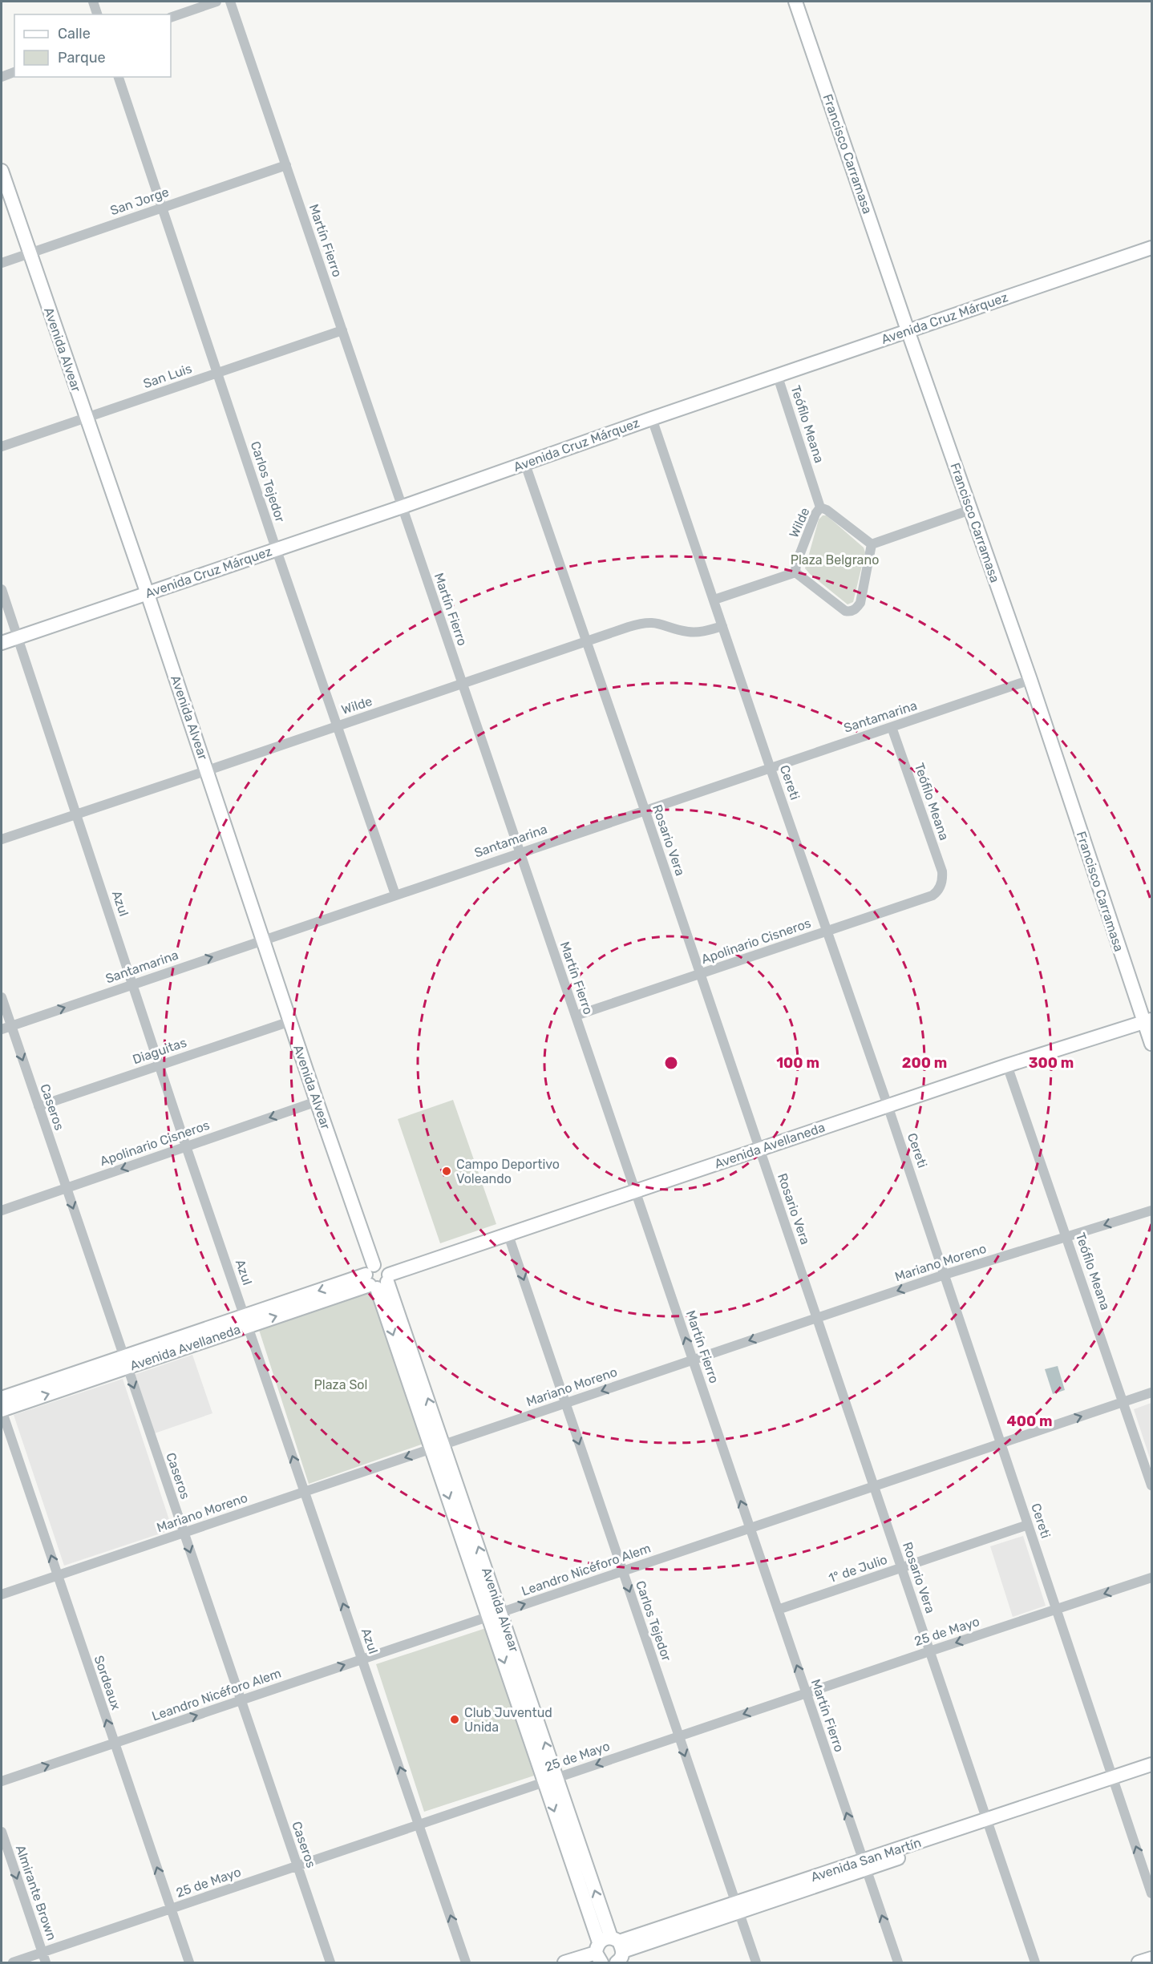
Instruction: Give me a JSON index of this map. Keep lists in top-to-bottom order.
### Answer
{
  "streets": {
    "street": [
      "Francisco Carramasa",
      "San Jorge",
      "Martín Fierro",
      "Avenida Cruz Márquez",
      "Avenida Alvear",
      "San Luis",
      "Teófilo Meana",
      "Carlos Tejedor",
      "Wilde",
      "Santamarina",
      "Cereti",
      "Rosario Vera",
      "Azul",
      "Apolinario Cisneros",
      "Diaguitas",
      "Caseros",
      "Avenida Avellaneda",
      "Mariano Moreno",
      "1° de Julio",
      "Leandro Nicéforo Alem",
      "25 de Mayo",
      "Sordeaux",
      "Avenida San Martín",
      "Almirante Brown"
    ]
  },
  "crossings": [
    ["Francisco Carramasa", "Avenida Cruz Márquez"],
    ["Francisco Carramasa", "Santamarina"],
    ["Francisco Carramasa", "Avenida Avellaneda"],
    ["San Jorge", "Martín Fierro"],
    ["San Jorge", "Avenida Alvear"],
    ["San Jorge", "Carlos Tejedor"],
    ["Martín Fierro", "Avenida Cruz Márquez"],
    ["Martín Fierro", "San Luis"],
    ["Martín Fierro", "Wilde"],
    ["Martín Fierro", "Santamarina"],
    ["Martín Fierro", "Apolinario Cisneros"],
    ["Martín Fierro", "Avenida Avellaneda"],
    ["Martín Fierro", "Mariano Moreno"],
    ["Martín Fierro", "1° de Julio"],
    ["Martín Fierro", "Leandro Nicéforo Alem"],
    ["Martín Fierro", "25 de Mayo"],
    ["Martín Fierro", "Avenida San Martín"],
    ["Avenida Cruz Márquez", "Avenida Alvear"],
    ["Avenida Cruz Márquez", "Teófilo Meana"],
    ["Avenida Cruz Márquez", "Carlos Tejedor"],
    ["Avenida Cruz Márquez", "Cereti"],
    ["Avenida Cruz Márquez", "Rosario Vera"],
    ["Avenida Cruz Márquez", "Azul"],
    ["Avenida Alvear", "San Luis"],
    ["Avenida Alvear", "Wilde"],
    ["Avenida Alvear", "Santamarina"],
    ["Avenida Alvear", "Apolinario Cisneros"],
    ["Avenida Alvear", "Diaguitas"],
    ["Avenida Alvear", "Avenida Avellaneda"],
    ["Avenida Alvear", "Mariano Moreno"],
    ["Avenida Alvear", "Leandro Nicéforo Alem"],
    ["Avenida Alvear", "25 de Mayo"],
    ["Avenida Alvear", "Avenida San Martín"],
    ["San Luis", "Carlos Tejedor"],
    ["Teófilo Meana", "Wilde"],
    ["Teófilo Meana", "Santamarina"],
    ["Teófilo Meana", "Apolinario Cisneros"],
    ["Teófilo Meana", "Avenida Avellaneda"],
    ["Teófilo Meana", "Mariano Moreno"],
    ["Teófilo Meana", "Leandro Nicéforo Alem"],
    ["Carlos Tejedor", "Wilde"],
    ["Carlos Tejedor", "Santamarina"],
    ["Carlos Tejedor", "Avenida Avellaneda"],
    ["Carlos Tejedor", "Mariano Moreno"],
    ["Carlos Tejedor", "Leandro Nicéforo Alem"],
    ["Carlos Tejedor", "25 de Mayo"],
    ["Carlos Tejedor", "Avenida San Martín"],
    ["Wilde", "Cereti"],
    ["Wilde", "Rosario Vera"],
    ["Wilde", "Azul"],
    ["Santamarina", "Cereti"],
    ["Santamarina", "Rosario Vera"],
    ["Santamarina", "Azul"],
    ["Santamarina", "Caseros"],
    ["Cereti", "Apolinario Cisneros"],
    ["Cereti", "Avenida Avellaneda"],
    ["Cereti", "Mariano Moreno"],
    ["Cereti", "1° de Julio"],
    ["Cereti", "Leandro Nicéforo Alem"],
    ["Cereti", "25 de Mayo"],
    ["Cereti", "Avenida San Martín"],
    ["Rosario Vera", "Apolinario Cisneros"],
    ["Rosario Vera", "Avenida Avellaneda"],
    ["Rosario Vera", "Mariano Moreno"],
    ["Rosario Vera", "1° de Julio"],
    ["Rosario Vera", "Leandro Nicéforo Alem"],
    ["Rosario Vera", "25 de Mayo"],
    ["Rosario Vera", "Avenida San Martín"],
    ["Azul", "Apolinario Cisneros"],
    ["Azul", "Diaguitas"],
    ["Azul", "Avenida Avellaneda"],
    ["Azul", "Mariano Moreno"],
    ["Azul", "Leandro Nicéforo Alem"],
    ["Azul", "25 de Mayo"],
    ["Apolinario Cisneros", "Caseros"],
    ["Diaguitas", "Caseros"],
    ["Caseros", "Avenida Avellaneda"],
    ["Caseros", "Mariano Moreno"],
    ["Caseros", "Leandro Nicéforo Alem"],
    ["Caseros", "25 de Mayo"],
    ["Avenida Avellaneda", "Sordeaux"],
    ["Mariano Moreno", "Sordeaux"],
    ["Leandro Nicéforo Alem", "Sordeaux"],
    ["25 de Mayo", "Sordeaux"],
    ["25 de Mayo", "Almirante Brown"]
  ],
  "one_way": [
    "Martín Fierro",
    "Carlos Tejedor",
    "Azul",
    "Apolinario Cisneros",
    "Caseros",
    "Mariano Moreno",
    "Leandro Nicéforo Alem",
    "25 de Mayo",
    "Sordeaux",
    "Almirante Brown"
  ],
  "parks": ["Plaza Belgrano", "Plaza Sol"],
  "places": ["Campo Deportivo Voleando", "Club Juventud Unida"],
  "legend": ["Calle", "Parque"],
  "rings": [
    "100 m",
    "200 m",
    "300 m",
    "400 m"
  ]
}
